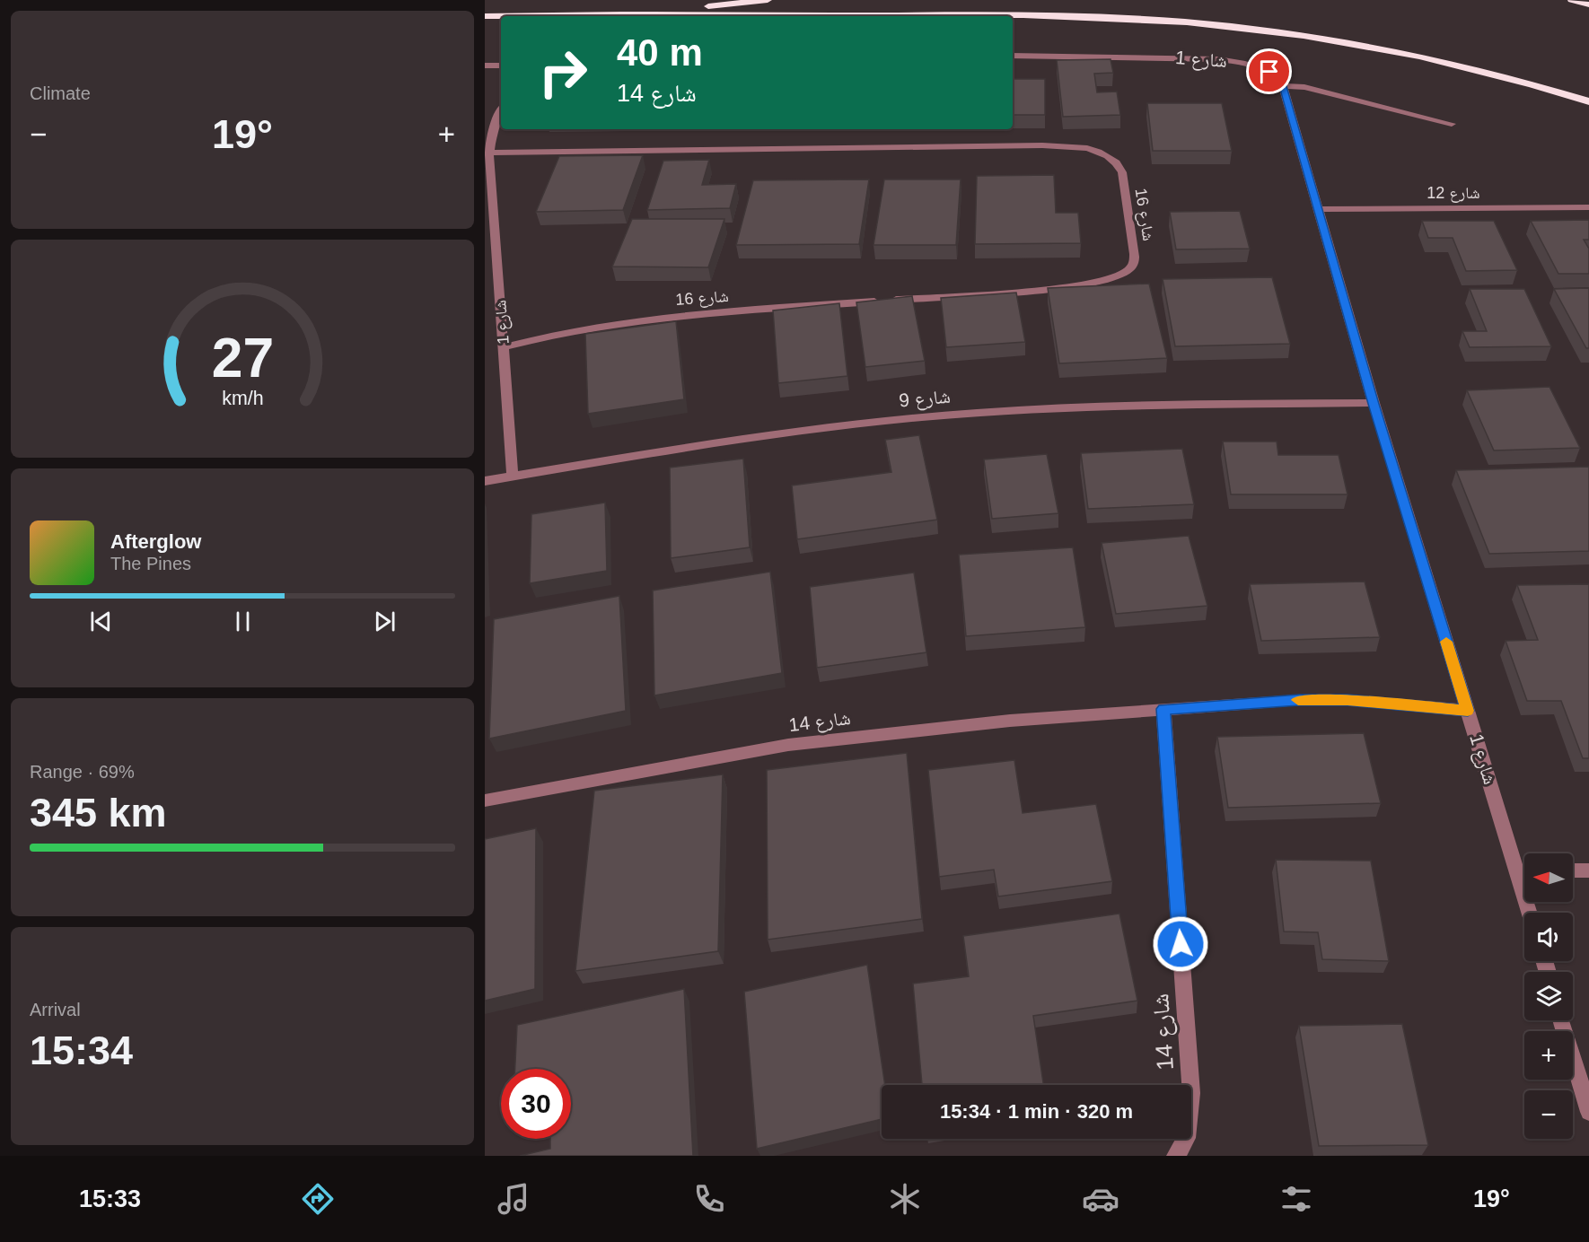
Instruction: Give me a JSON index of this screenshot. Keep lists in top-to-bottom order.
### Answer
{
  "streets": {
    "street": [
      "شارع 1",
      "شارع 12",
      "شارع 16",
      "شارع 9",
      "شارع 14"
    ]
  },
  "crossings": [
    ["شارع 1", "شارع 12"],
    ["شارع 1", "شارع 16"],
    ["شارع 1", "شارع 9"],
    ["شارع 1", "شارع 14"]
  ],
  "north": "left",
  "page": {
    "tile": [
      "Climate",
      ["Range · 69%", "345 km"],
      ["Arrival", "15:34"]
    ],
    "turn": ["40 m", "شارع 14"],
    "heat": ["−", "19°", "+"],
    "song": ["Afterglow", "The Pines"],
    "map_buttons": ["+", "−"],
    "limit": "30",
    "trip": "15:34 · 1 min · 320 m",
    "tabs": ["15:33", "19°"],
    "gauge": ["27", "km/h"]
  }
}
